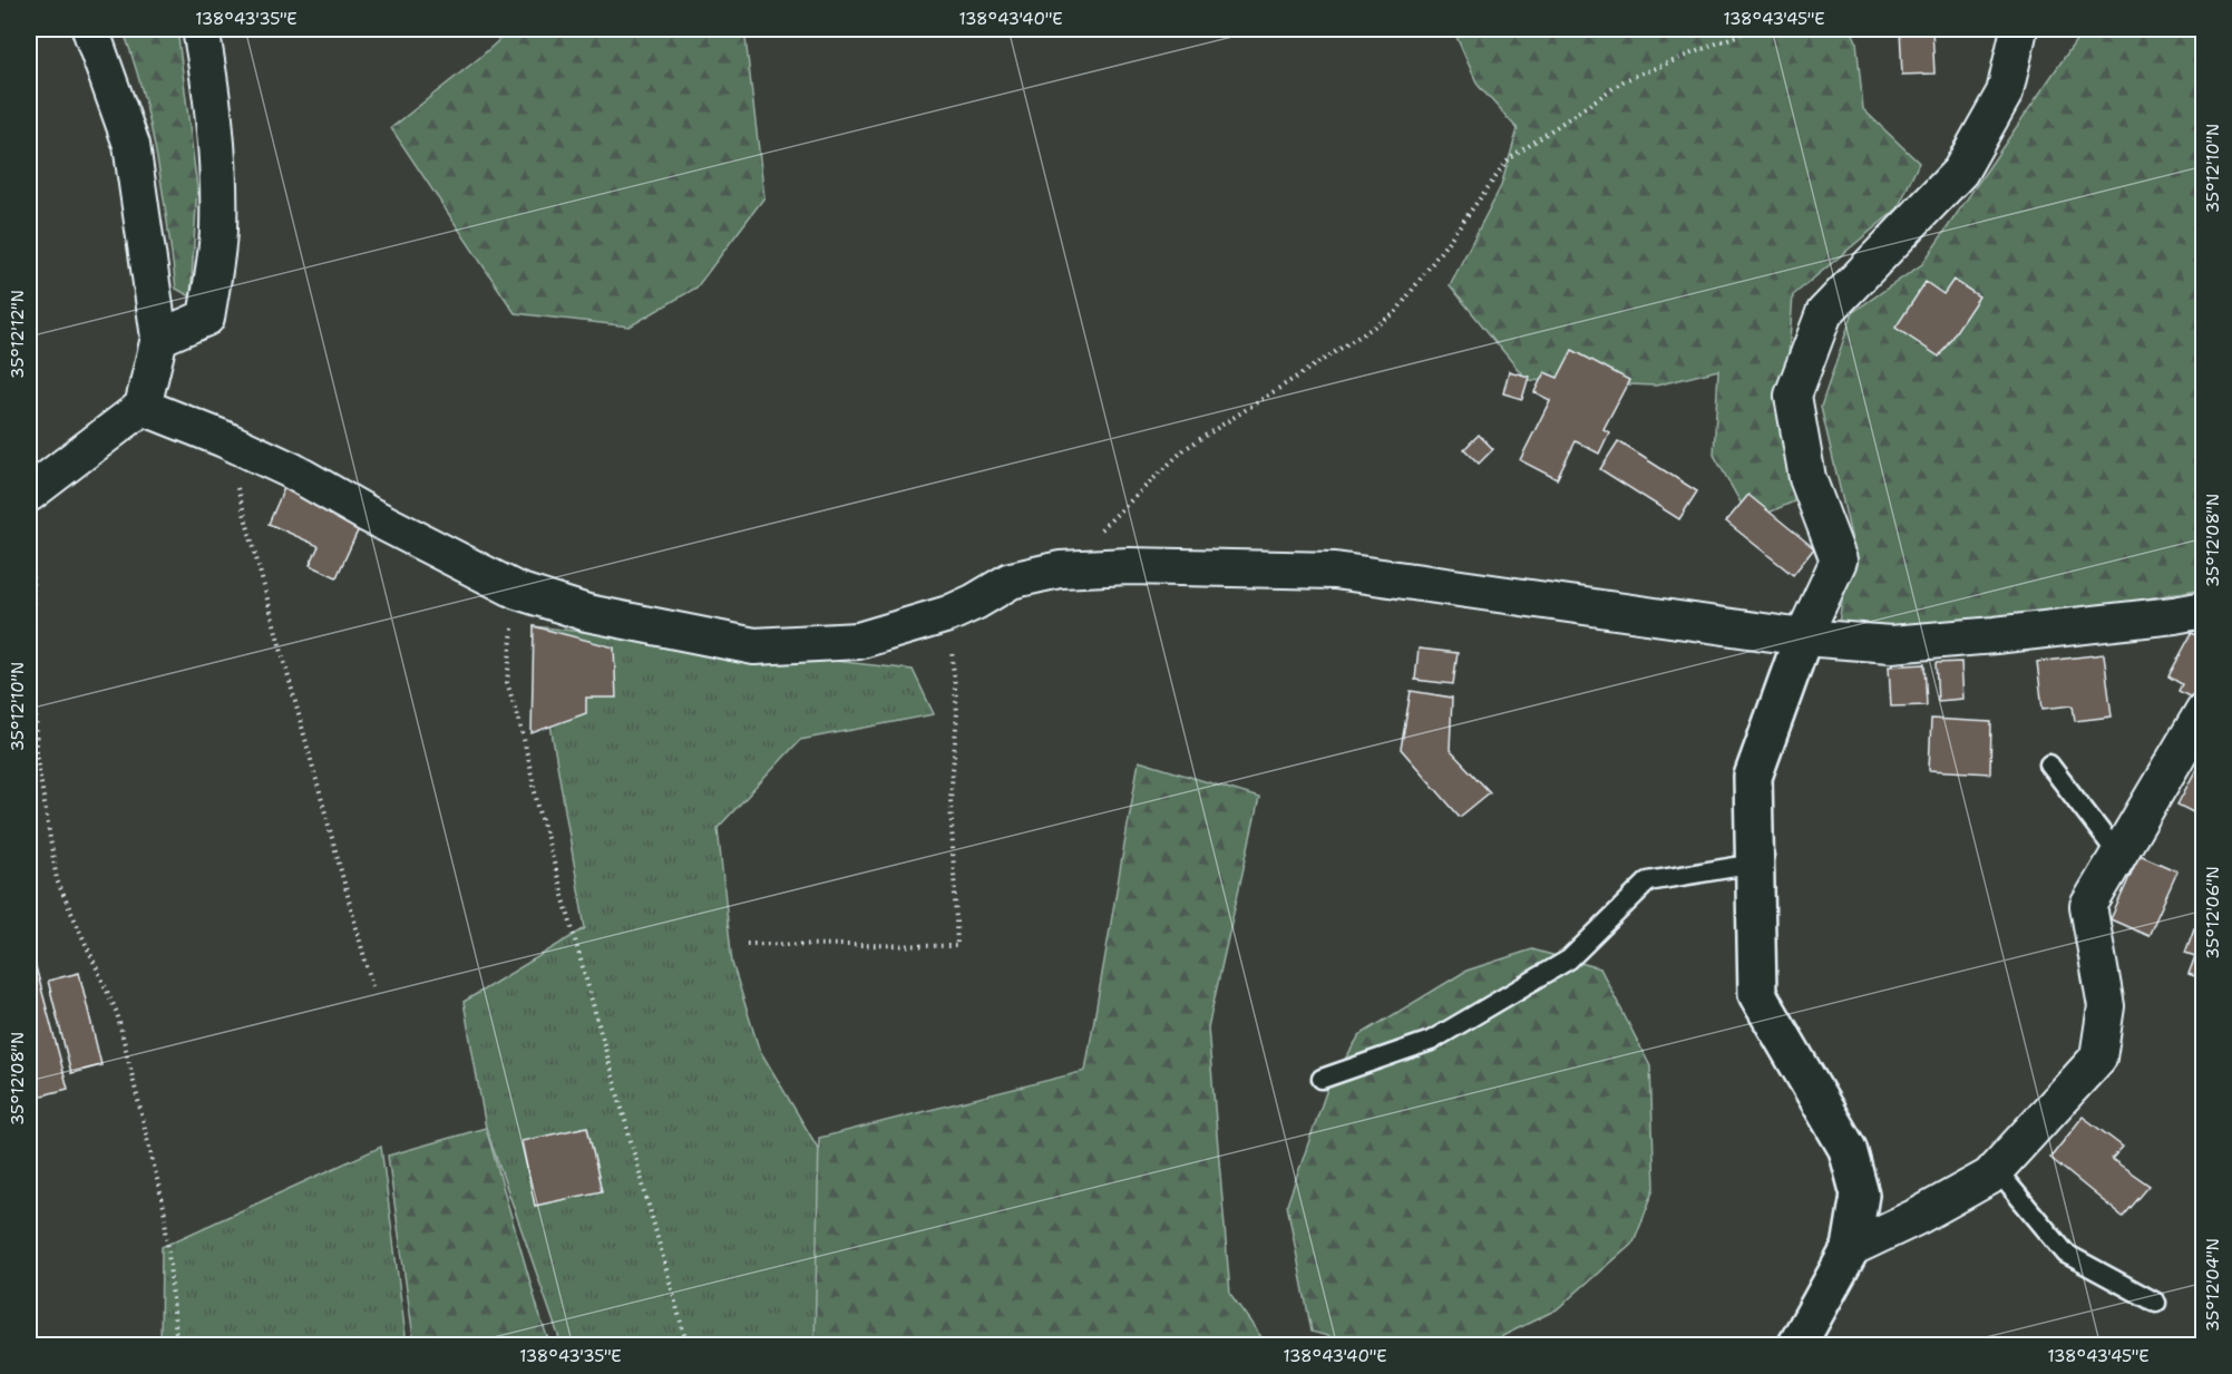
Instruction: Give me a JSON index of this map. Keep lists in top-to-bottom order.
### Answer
{
  "coordinates": [
    "138°43'35\"E",
    "138°43'40\"E",
    "138°43'45\"E",
    "35°12'10\"N",
    "35°12'12\"N",
    "35°12'08\"N",
    "35°12'06\"N",
    "35°12'04\"N"
  ]
}
